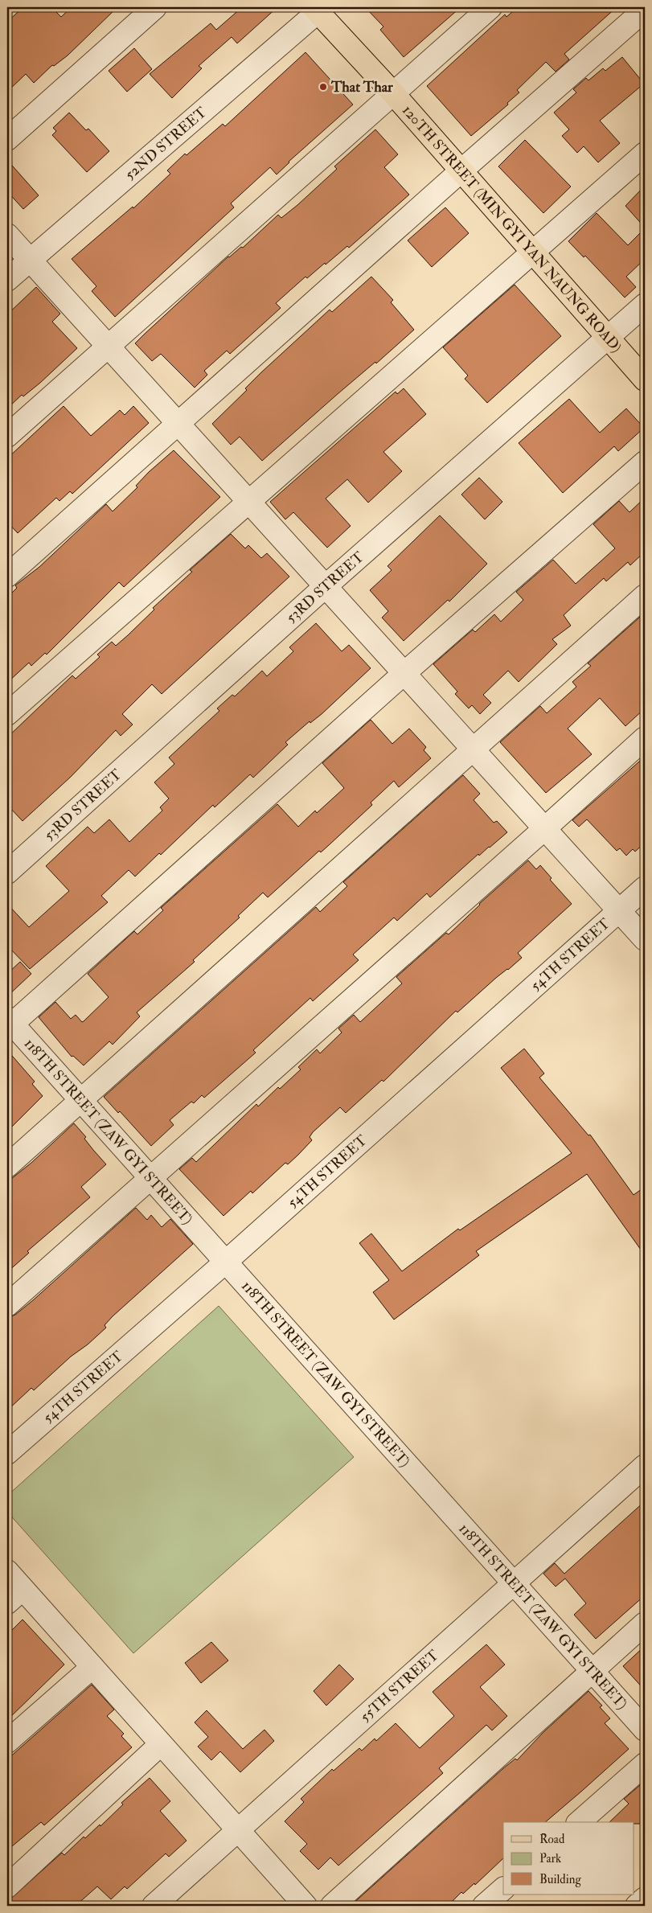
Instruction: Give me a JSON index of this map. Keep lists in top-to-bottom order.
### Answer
{
  "streets": {
    "main road": ["120TH STREET (MIN GYI YAN NAUNG ROAD)"],
    "street": [
      "52ND STREET",
      "53RD STREET",
      "54TH STREET",
      "118TH STREET (ZAW GYI STREET)",
      "55TH STREET"
    ]
  },
  "crossings": [
    ["52ND STREET", "120TH STREET (MIN GYI YAN NAUNG ROAD)"],
    ["120TH STREET (MIN GYI YAN NAUNG ROAD)", "53RD STREET"],
    ["54TH STREET", "118TH STREET (ZAW GYI STREET)"],
    ["118TH STREET (ZAW GYI STREET)", "55TH STREET"]
  ],
  "places": ["That Thar"],
  "legend": ["Road", "Park", "Building"]
}
